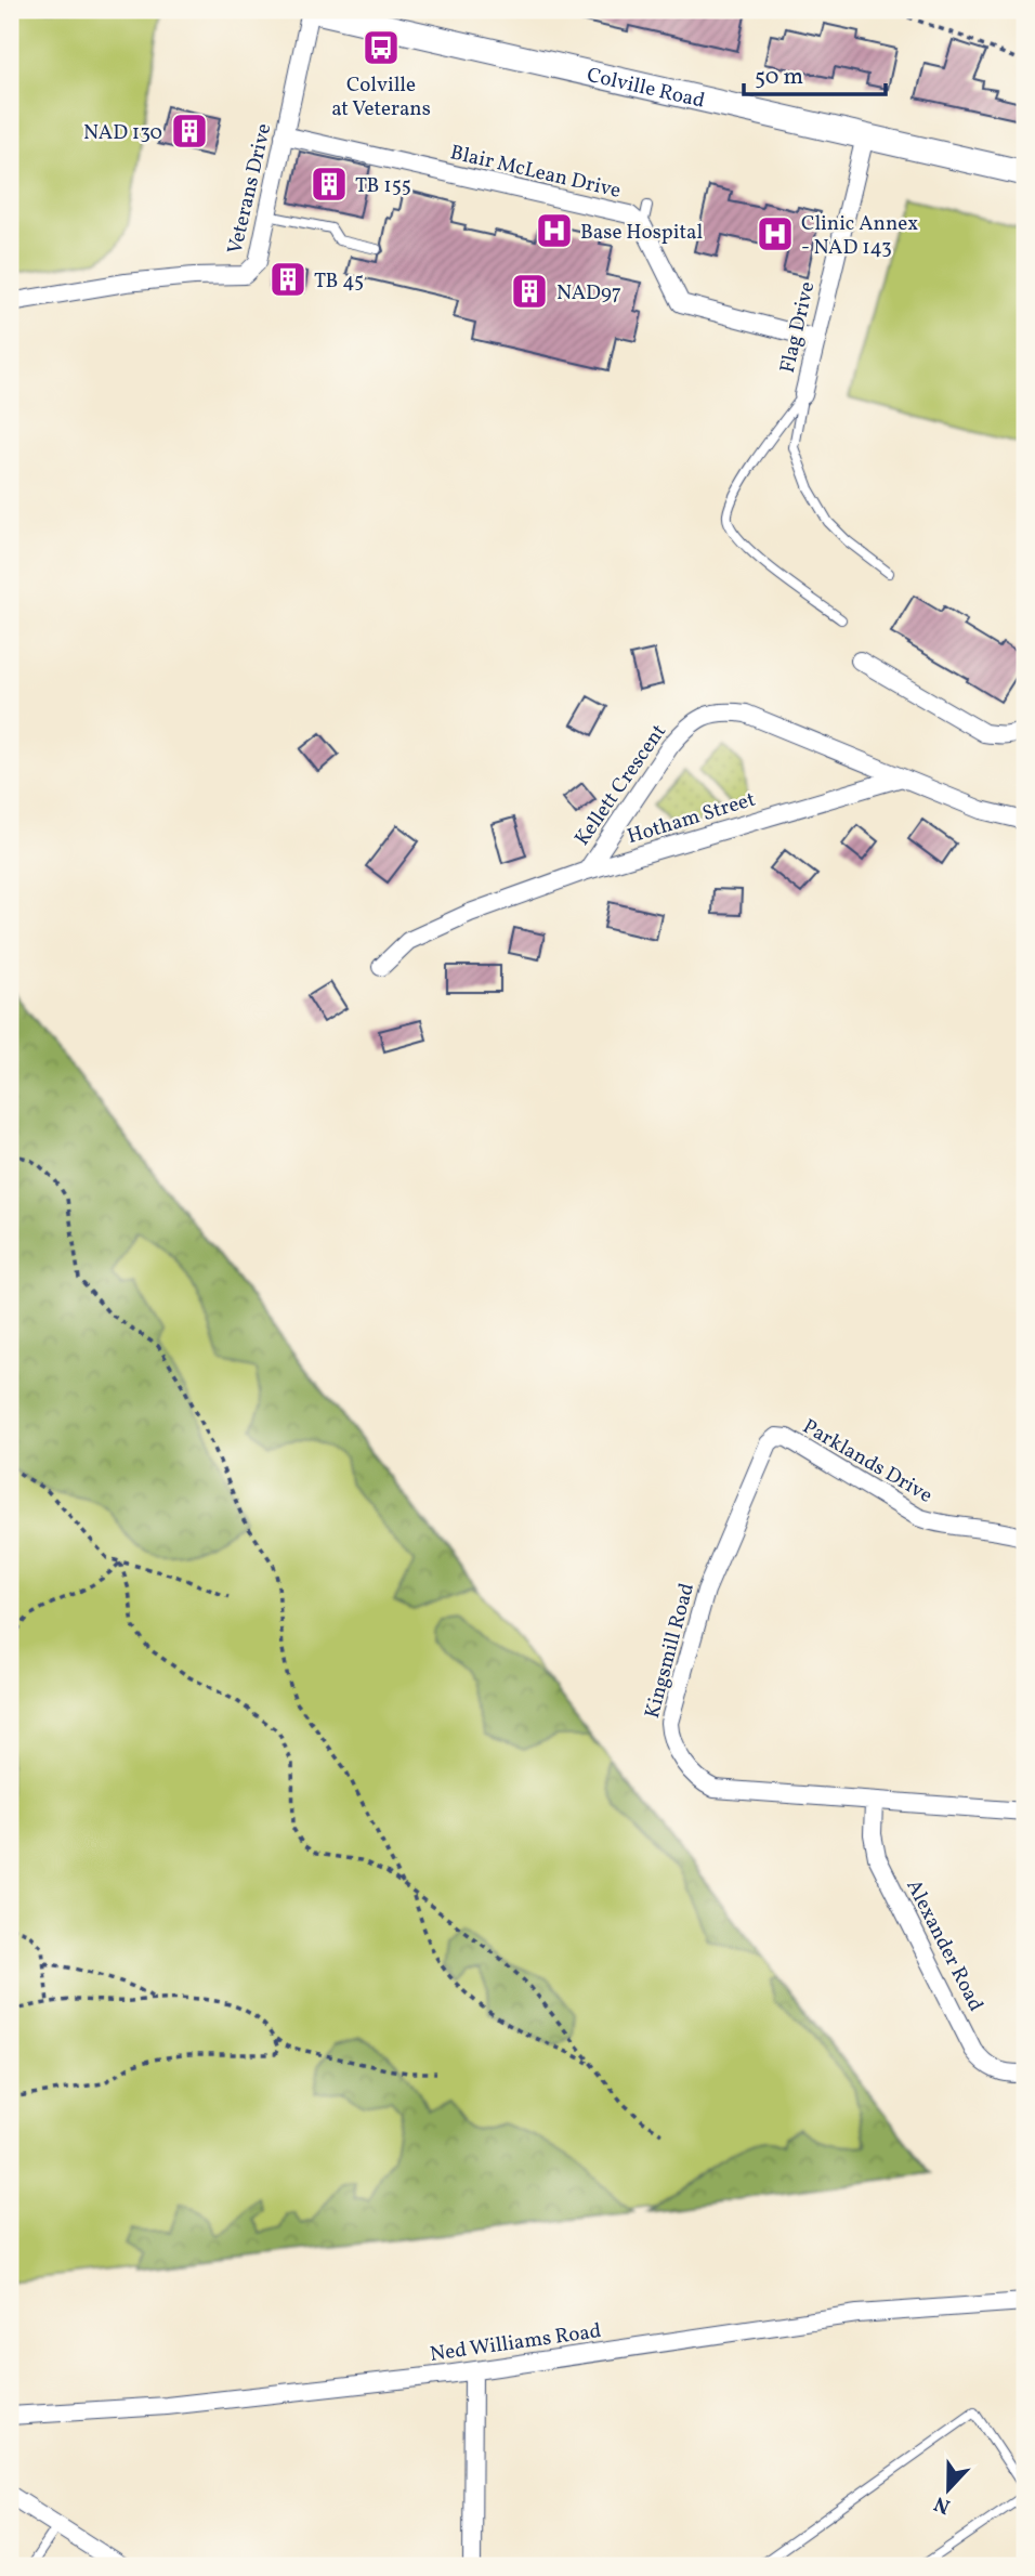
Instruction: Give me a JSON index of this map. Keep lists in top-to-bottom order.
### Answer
{
  "streets": {
    "street": [
      "Colville Road",
      "Blair McLean Drive",
      "Veterans Drive",
      "Flag Drive",
      "Kellett Crescent",
      "Hotham Street",
      "Parklands Drive",
      "Kingsmill Road",
      "Alexander Road",
      "Ned Williams Road"
    ]
  },
  "crossings": [
    ["Colville Road", "Veterans Drive"],
    ["Colville Road", "Flag Drive"],
    ["Blair McLean Drive", "Veterans Drive"],
    ["Kellett Crescent", "Hotham Street"],
    ["Parklands Drive", "Kingsmill Road"],
    ["Kingsmill Road", "Alexander Road"]
  ],
  "places": {
    "bus stop": ["Colville at Veterans"],
    "building": [
      "NAD 130",
      "TB 155",
      "TB 45",
      "NAD97"
    ],
    "hospital": ["Base Hospital", "Clinic Annex - NAD 143"]
  },
  "scale_bar": "50 m",
  "north": "bottom"
}
